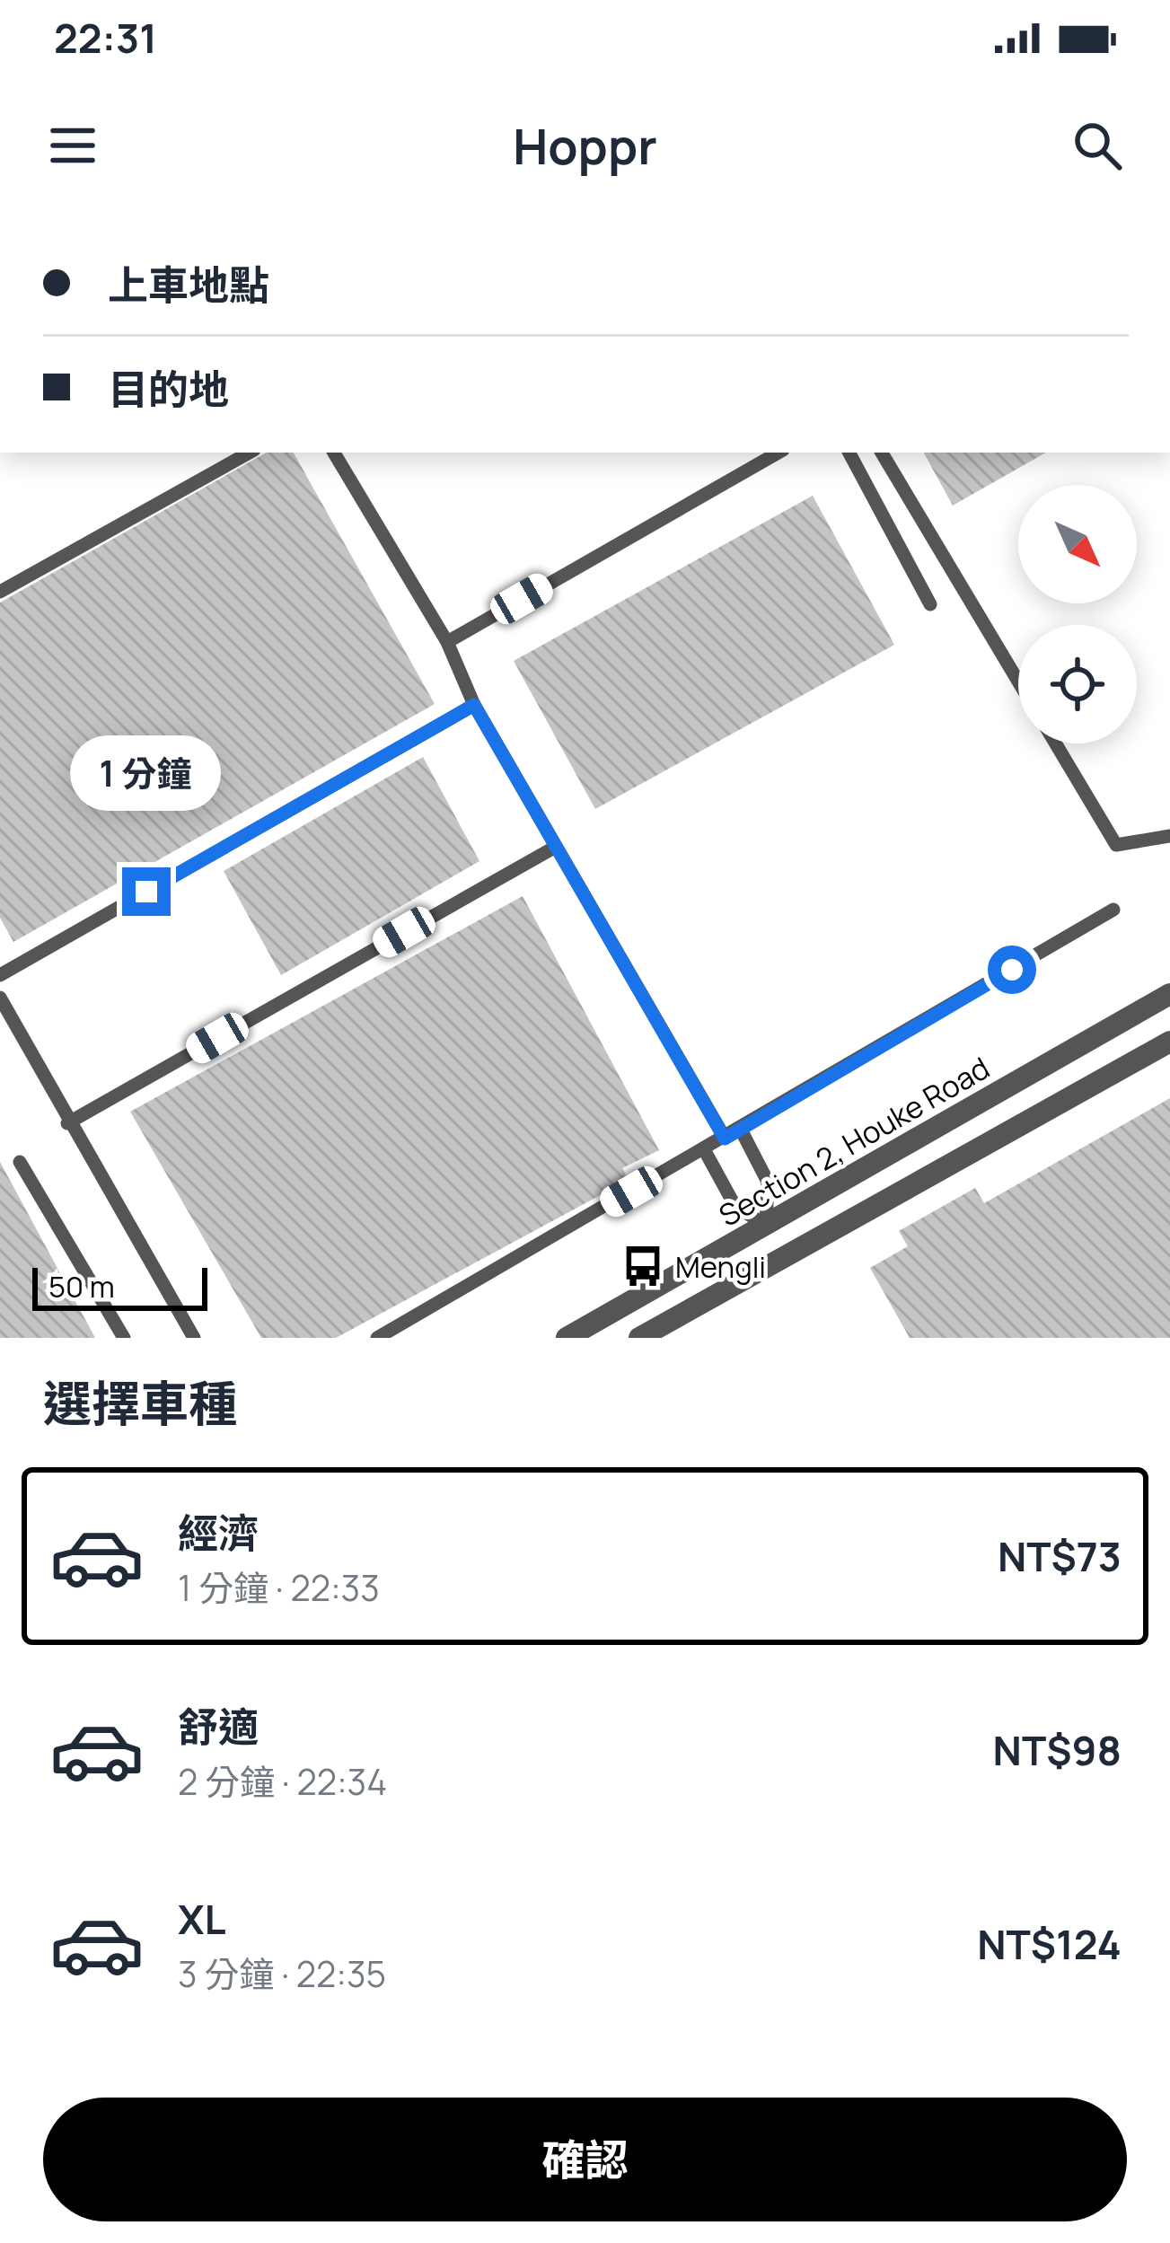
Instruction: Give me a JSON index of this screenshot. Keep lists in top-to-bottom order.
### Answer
{
  "streets": {
    "street": ["Section 2, Houke Road"]
  },
  "places": {
    "bus stop": ["Mengli"]
  },
  "scale_bar": "50 m",
  "north": "bottom right",
  "page": {
    "status": "22:31",
    "header": "Hoppr",
    "banner": ["上車地點", "目的地"],
    "bubble": "1 分鐘",
    "scale": "50 m",
    "heading": "選擇車種",
    "list": [
      {
        "name": "經濟",
        "note": "1 分鐘 · 22:33",
        "value": "NT$73"
      },
      {
        "name": "舒適",
        "note": "2 分鐘 · 22:34",
        "value": "NT$98"
      },
      {
        "name": "XL",
        "note": "3 分鐘 · 22:35",
        "value": "NT$124"
      }
    ],
    "buttons": "確認"
  }
}
